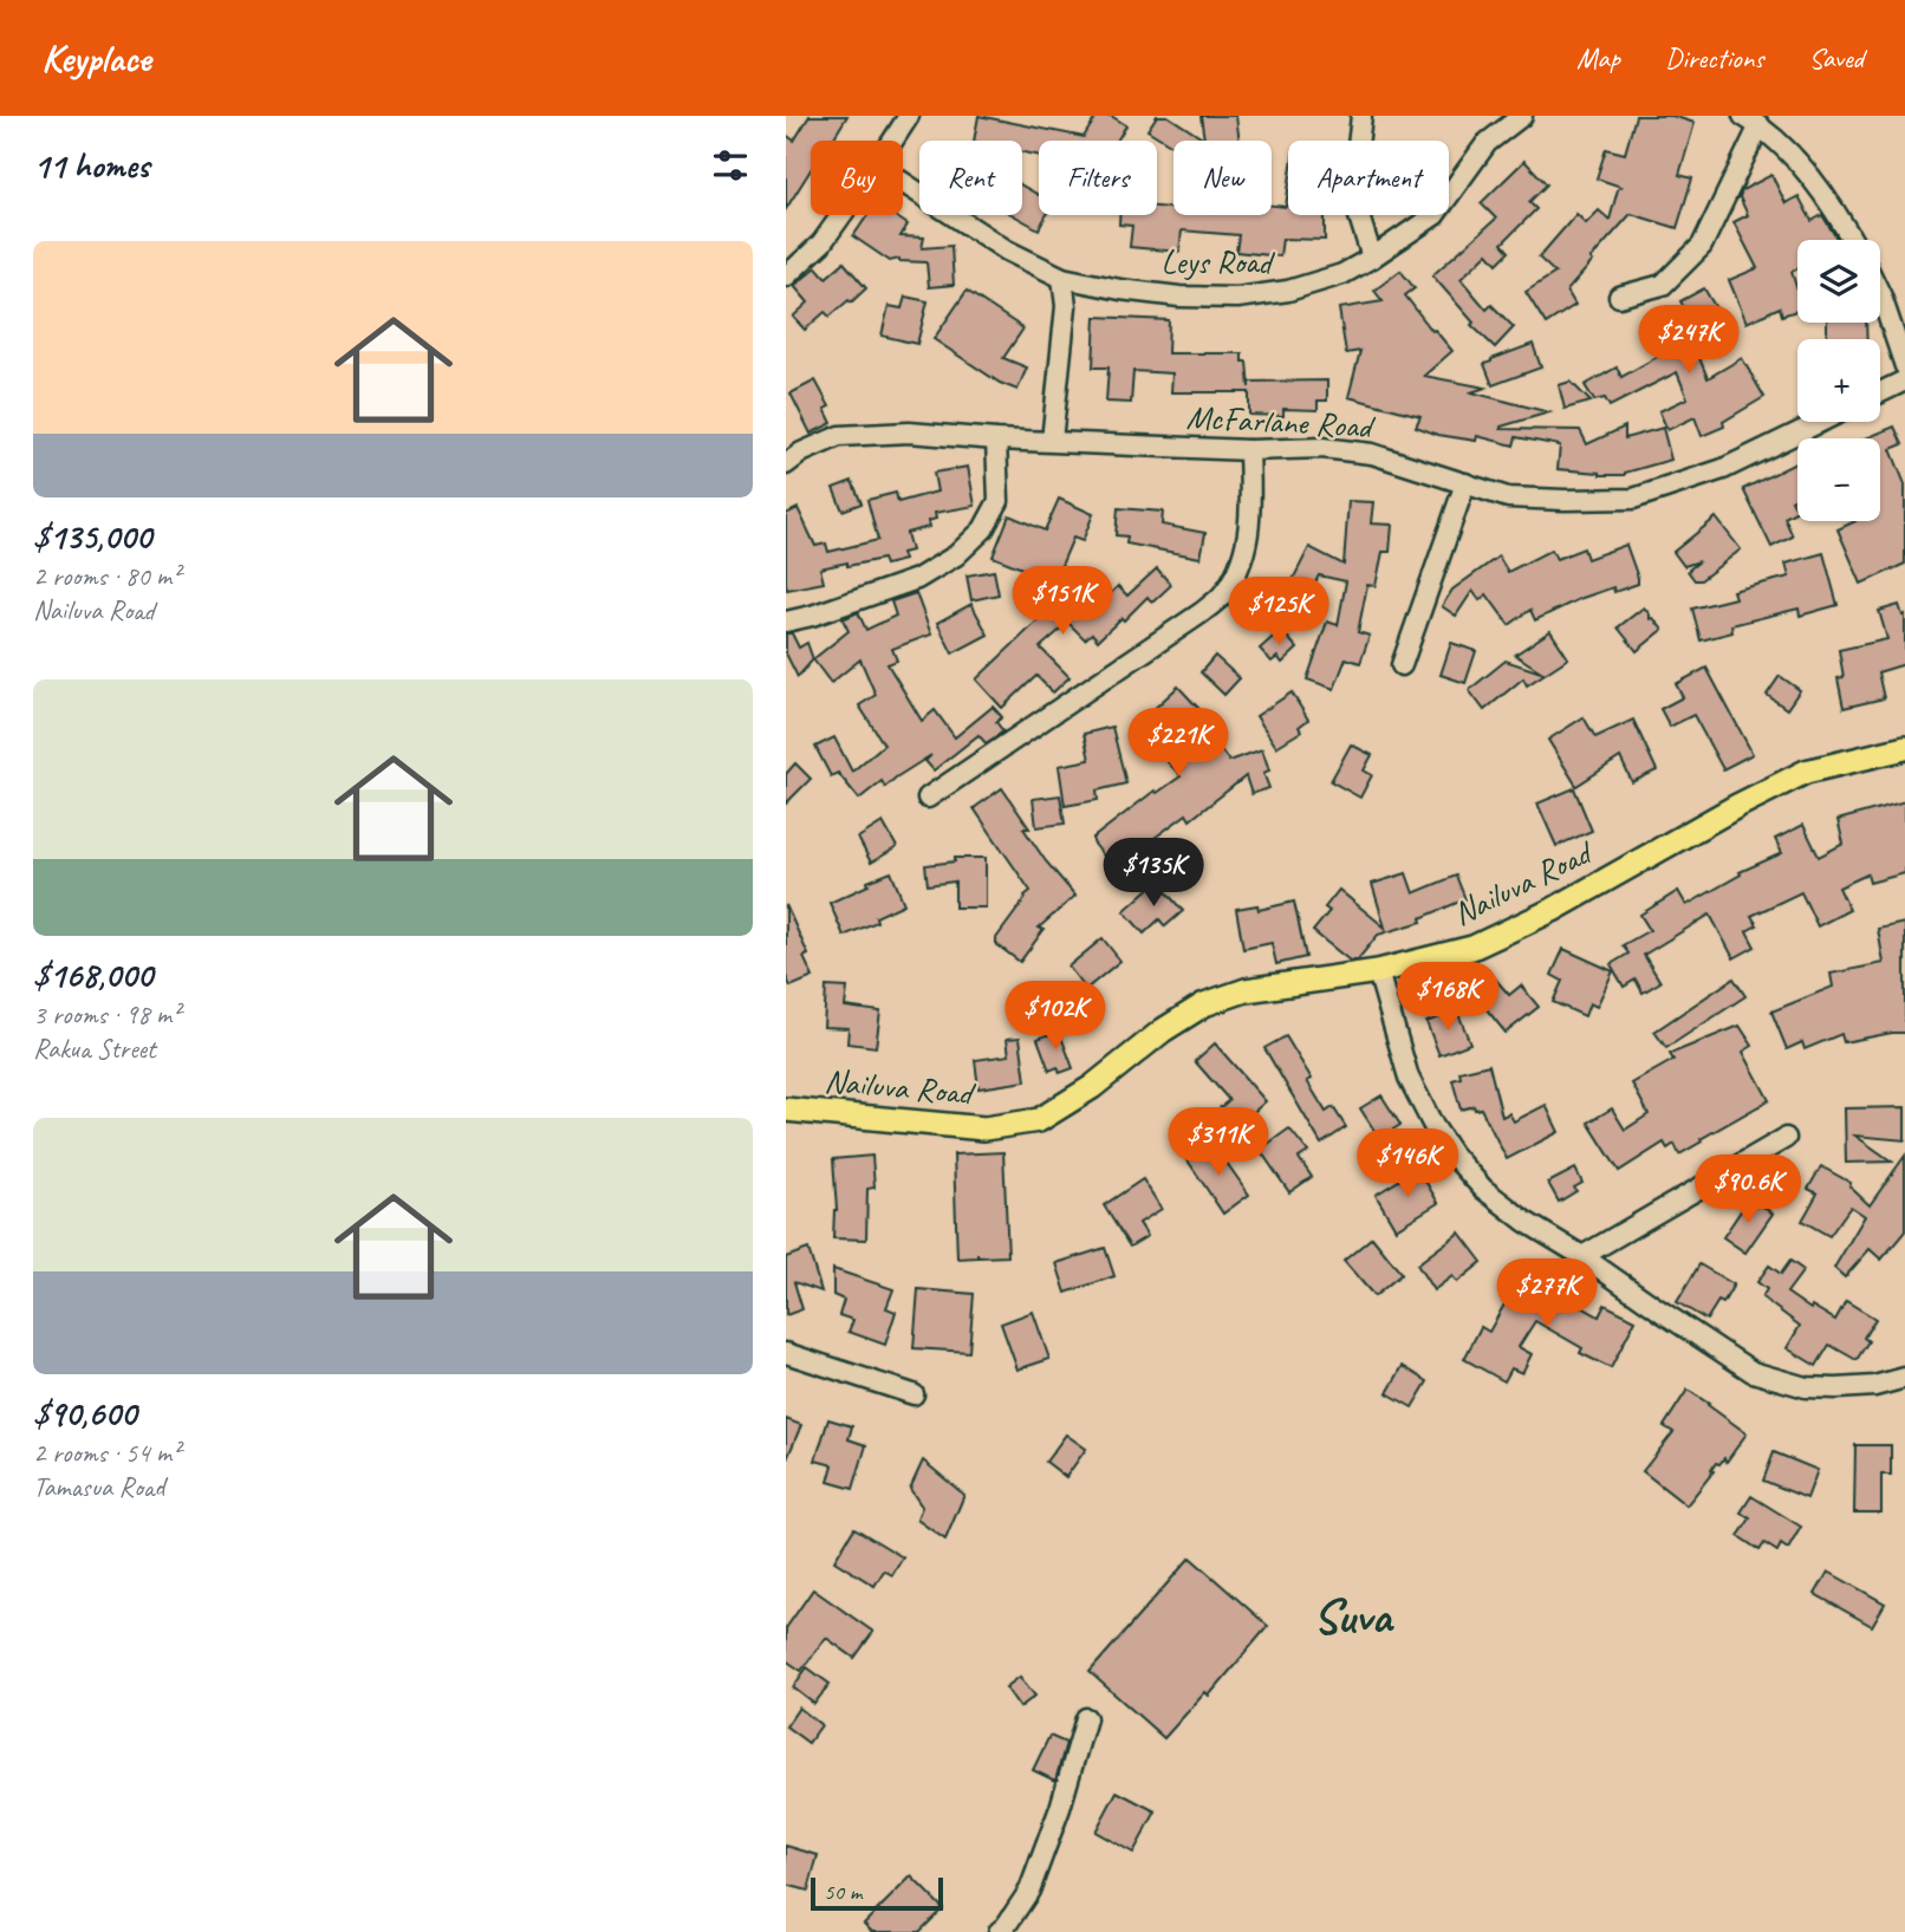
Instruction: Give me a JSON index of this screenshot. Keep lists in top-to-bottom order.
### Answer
{
  "streets": {
    "main road": ["Nailuva Road"],
    "street": ["Leys Road", "McFarlane Road"]
  },
  "districts": ["Suva"],
  "scale_bar": "50 m",
  "page": {
    "header": "Keyplace",
    "nav": ["Map", "Directions", "Saved"],
    "heading": "11 homes",
    "chip": [
      "Buy",
      "Rent",
      "Filters",
      "New",
      "Apartment"
    ],
    "list": [
      {
        "name": "$135,000",
        "note": "2 rooms · 80 m² · Nailuva Road"
      },
      {
        "name": "$168,000",
        "note": "3 rooms · 98 m² · Rakua Street"
      },
      {
        "name": "$90,600",
        "note": "2 rooms · 54 m² · Tamasua Road"
      }
    ],
    "map_buttons": ["+", "−"],
    "price": [
      "$247K",
      "$151K",
      "$125K",
      "$221K",
      "$135K",
      "$168K",
      "$102K",
      "$311K",
      "$146K",
      "$90.6K",
      "$277K"
    ],
    "scale": "50 m"
  }
}
